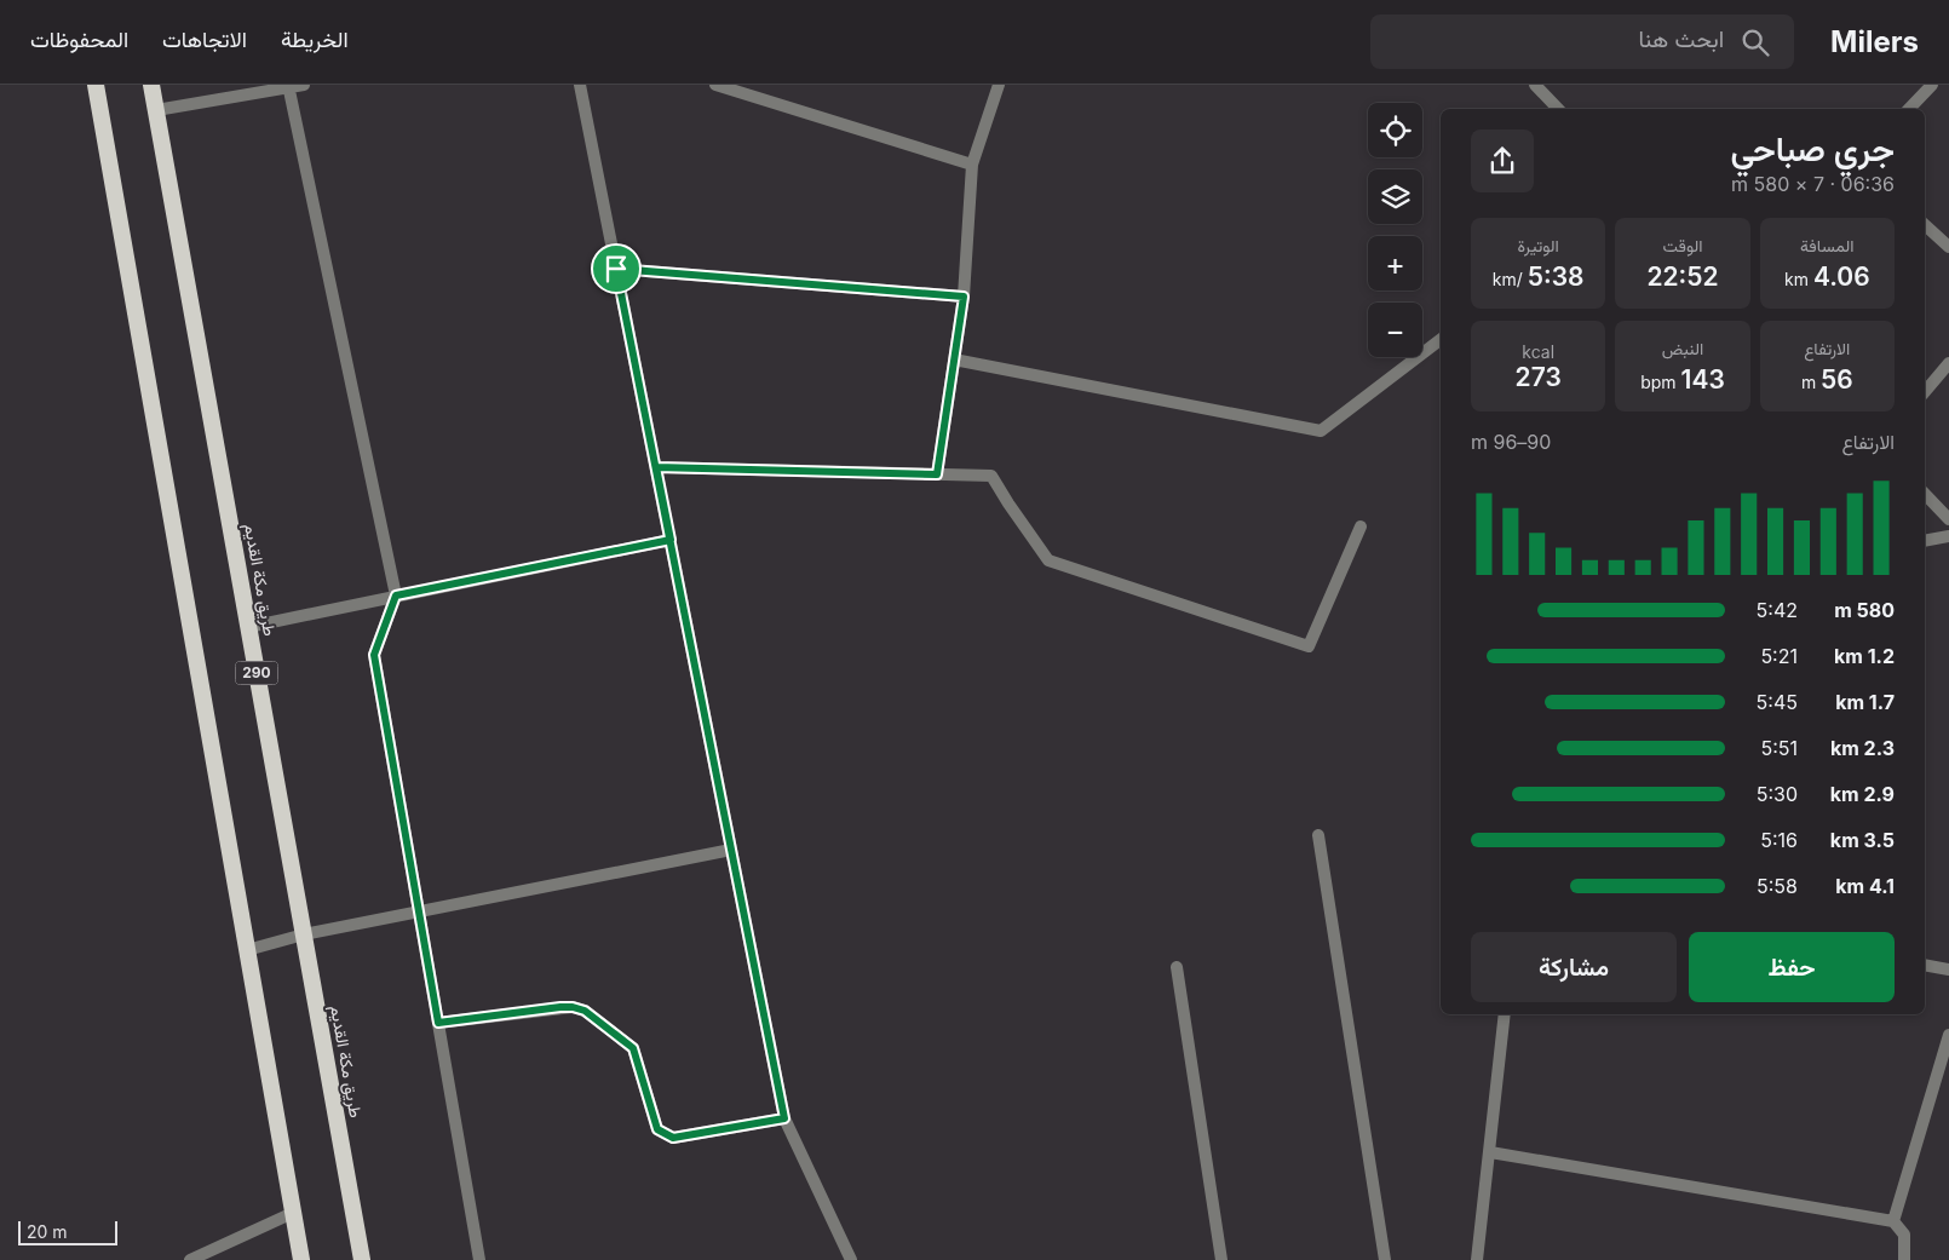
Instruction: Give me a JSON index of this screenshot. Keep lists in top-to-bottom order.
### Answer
{
  "streets": {
    "highway": ["طريق مكة القديم", "290"]
  },
  "scale_bar": "20 m",
  "page": {
    "header": "Milers",
    "search": "ابحث هنا",
    "nav": ["الخريطة", "الاتجاهات", "المحفوظات"],
    "map_buttons": ["+", "−"],
    "heading": ["جري صباحي", "06:36 · 7 × 580 m"],
    "stats": [
      ["المسافة", "4.06 km"],
      ["الوقت", "22:52"],
      ["الوتيرة", "5:38 /km"],
      ["الارتفاع", "56 m"],
      ["النبض", "143 bpm"],
      ["kcal", "273"]
    ],
    "chart": ["الارتفاع", "90–96 m"],
    "list": [
      {
        "name": "580 m",
        "note": "5:42"
      },
      {
        "name": "1.2 km",
        "note": "5:21"
      },
      {
        "name": "1.7 km",
        "note": "5:45"
      },
      {
        "name": "2.3 km",
        "note": "5:51"
      },
      {
        "name": "2.9 km",
        "note": "5:30"
      },
      {
        "name": "3.5 km",
        "note": "5:16"
      },
      {
        "name": "4.1 km",
        "note": "5:58"
      }
    ],
    "buttons": ["حفظ", "مشاركة"],
    "scale": "20 m"
  }
}
